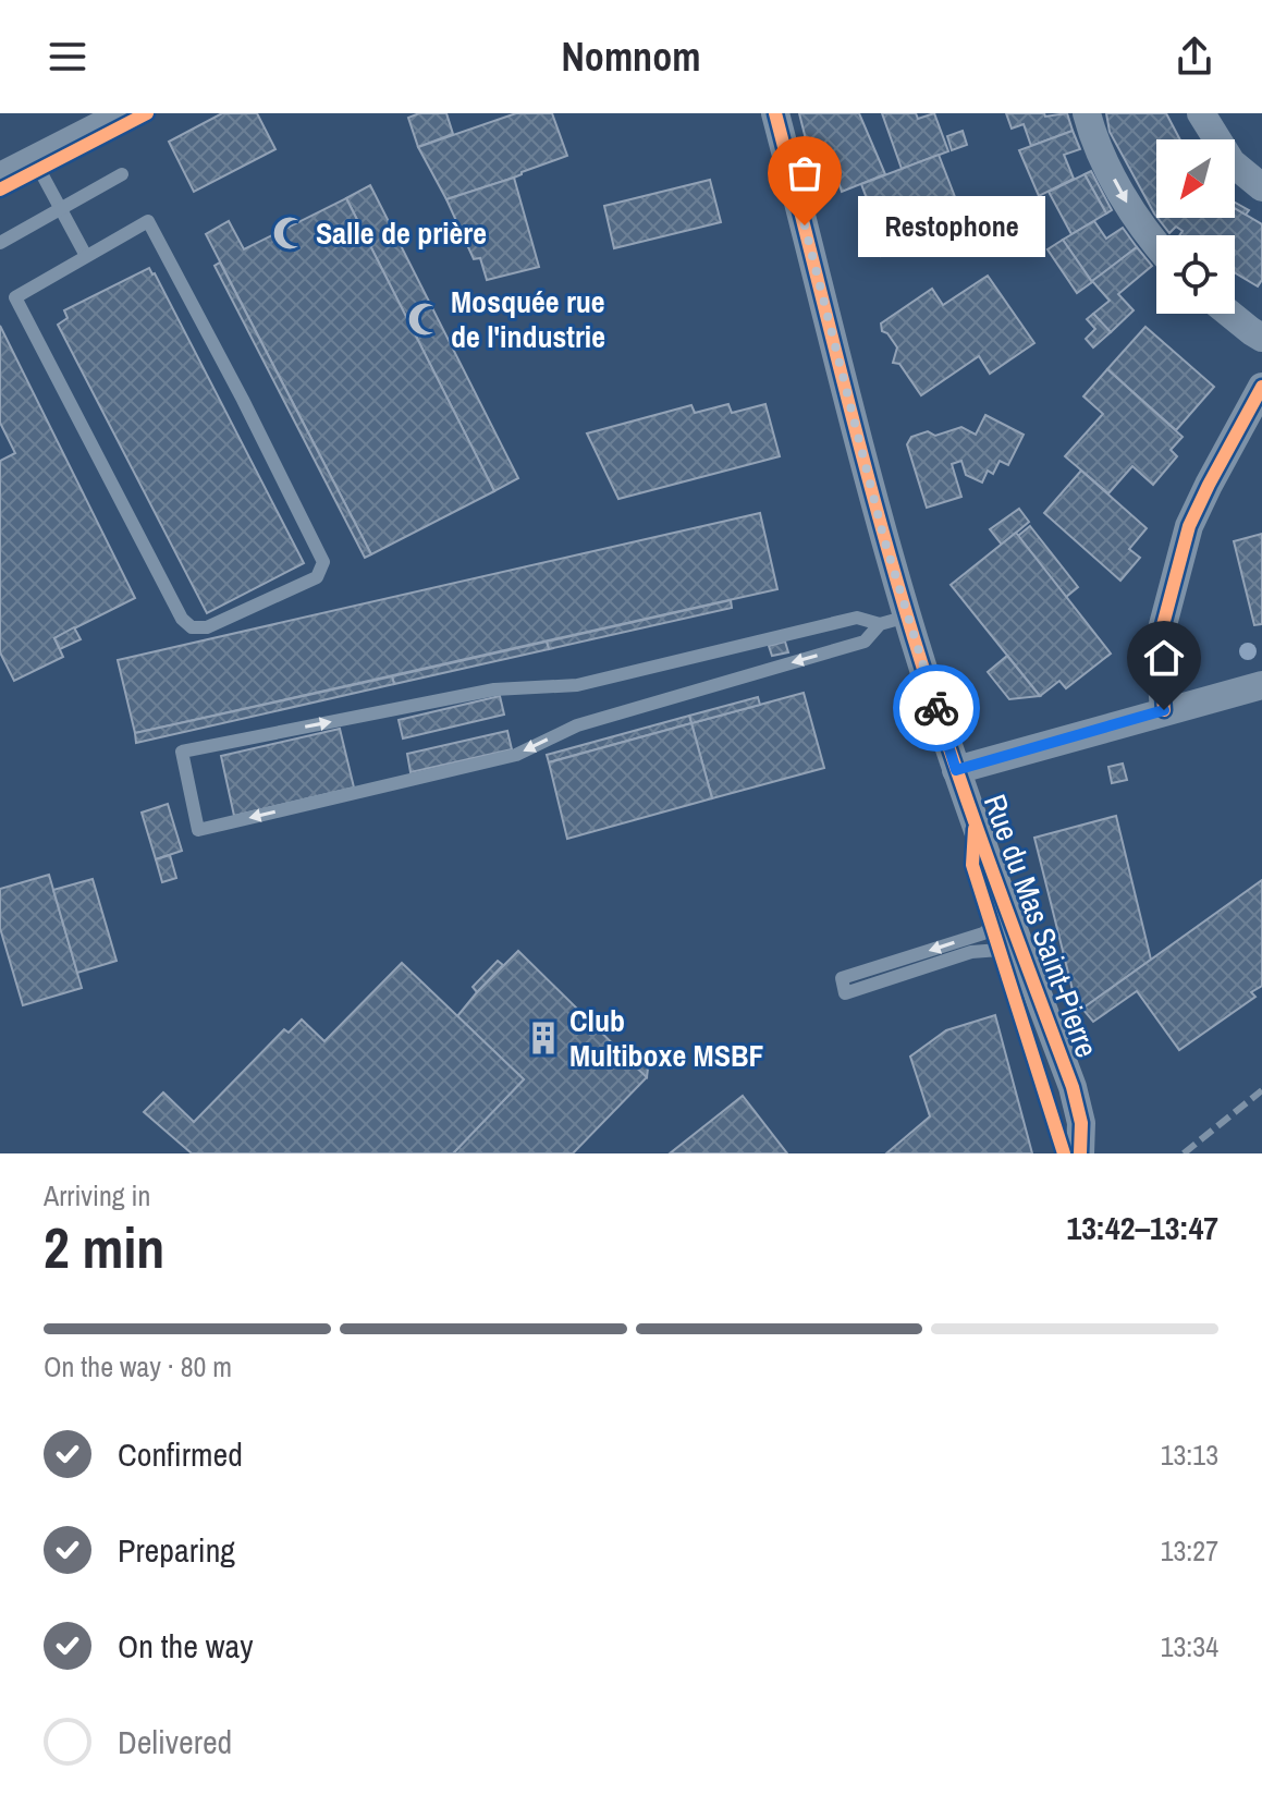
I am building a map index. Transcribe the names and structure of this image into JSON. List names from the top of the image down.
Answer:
{
  "streets": {
    "street": ["Rue du Mas Saint-Pierre"]
  },
  "places": {
    "other": ["Restophone"],
    "mosque": ["Salle de prière", "Mosquée rue de l'industrie"],
    "building": ["Club Multiboxe MSBF"]
  },
  "north": "bottom left",
  "page": {
    "header": "Nomnom",
    "bubble": "Restophone",
    "heading": ["2 min", "Arriving in", "13:42–13:47"],
    "bar": "On the way · 80 m",
    "list": [
      ["Confirmed", "13:13"],
      ["Preparing", "13:27"],
      ["On the way", "13:34"],
      "Delivered"
    ]
  }
}
